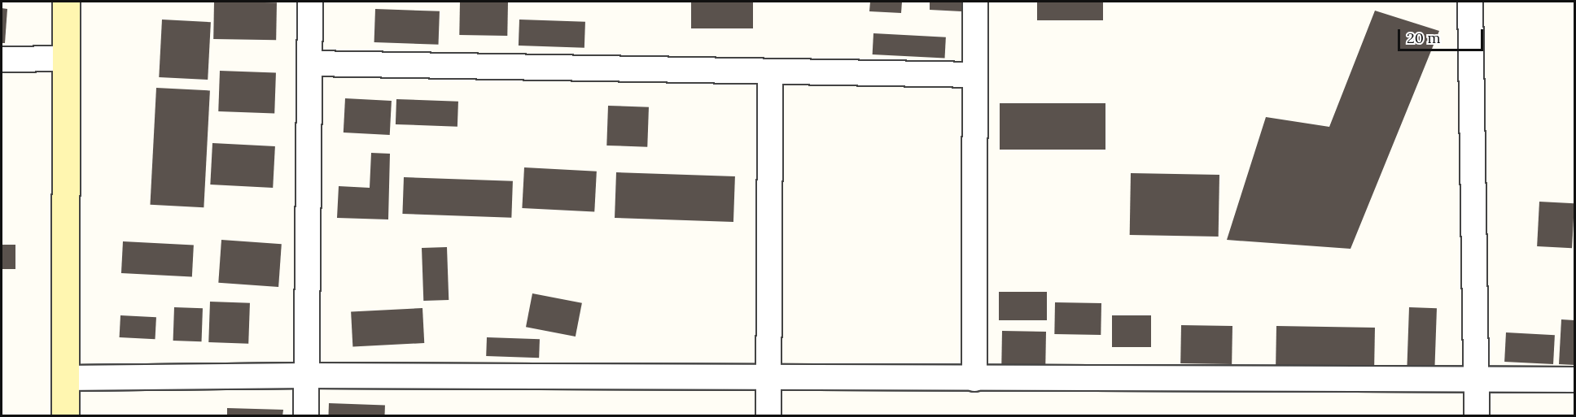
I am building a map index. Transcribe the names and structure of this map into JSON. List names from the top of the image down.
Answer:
{
  "scale_bar": "20 m"
}
